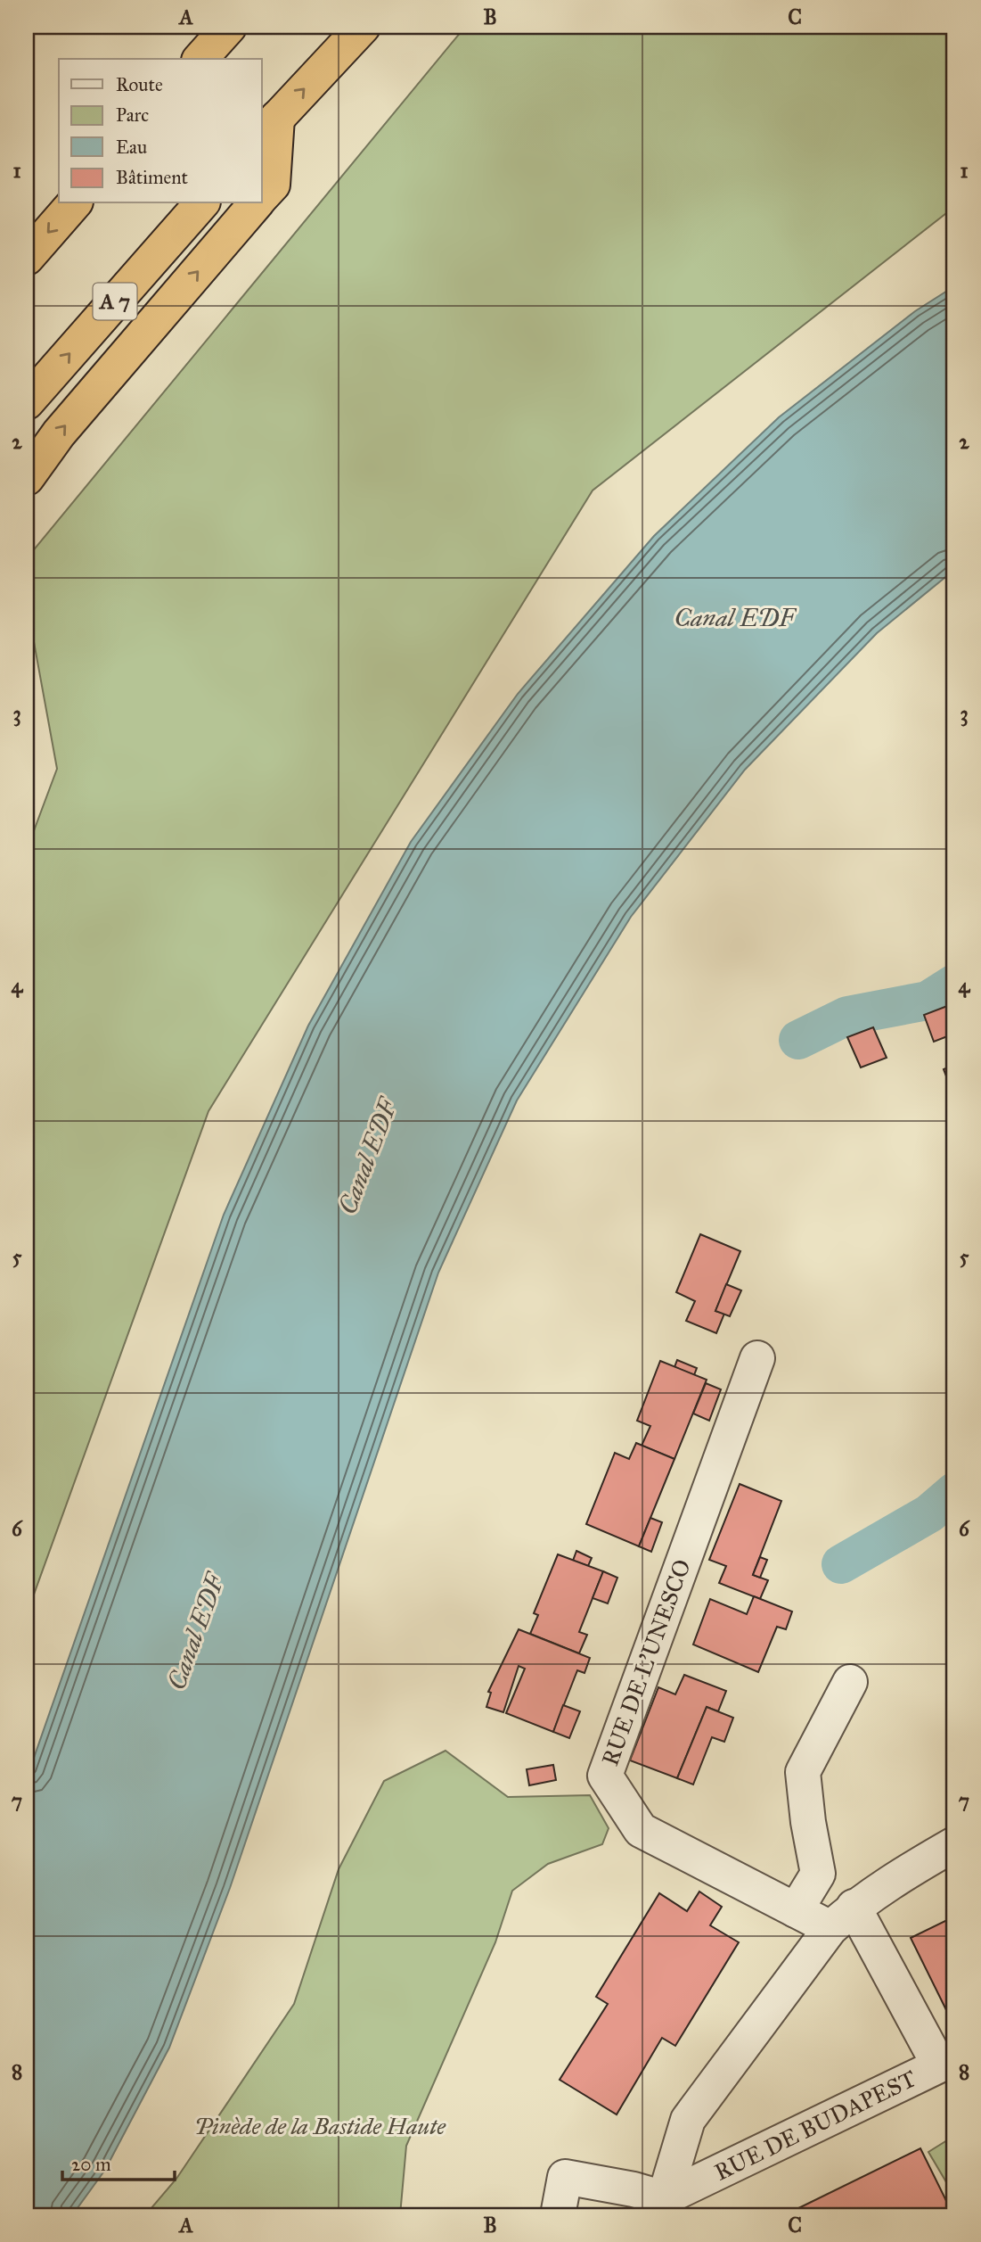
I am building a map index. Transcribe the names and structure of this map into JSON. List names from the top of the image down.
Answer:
{
  "streets": {
    "highway": ["A 7"],
    "street": ["RUE DE L'UNESCO", "RUE DE BUDAPEST"]
  },
  "crossings": [
    ["RUE DE L'UNESCO", "RUE DE BUDAPEST"]
  ],
  "water": ["Canal EDF"],
  "parks": ["Pinède de la Bastide Haute"],
  "legend": [
    "Route",
    "Parc",
    "Eau",
    "Bâtiment"
  ],
  "scale_bar": "20 m",
  "grid": {
    "columns": ["A", "B", "C"],
    "rows": [
      "1",
      "2",
      "3",
      "4",
      "5",
      "6",
      "7",
      "8"
    ]
  }
}
